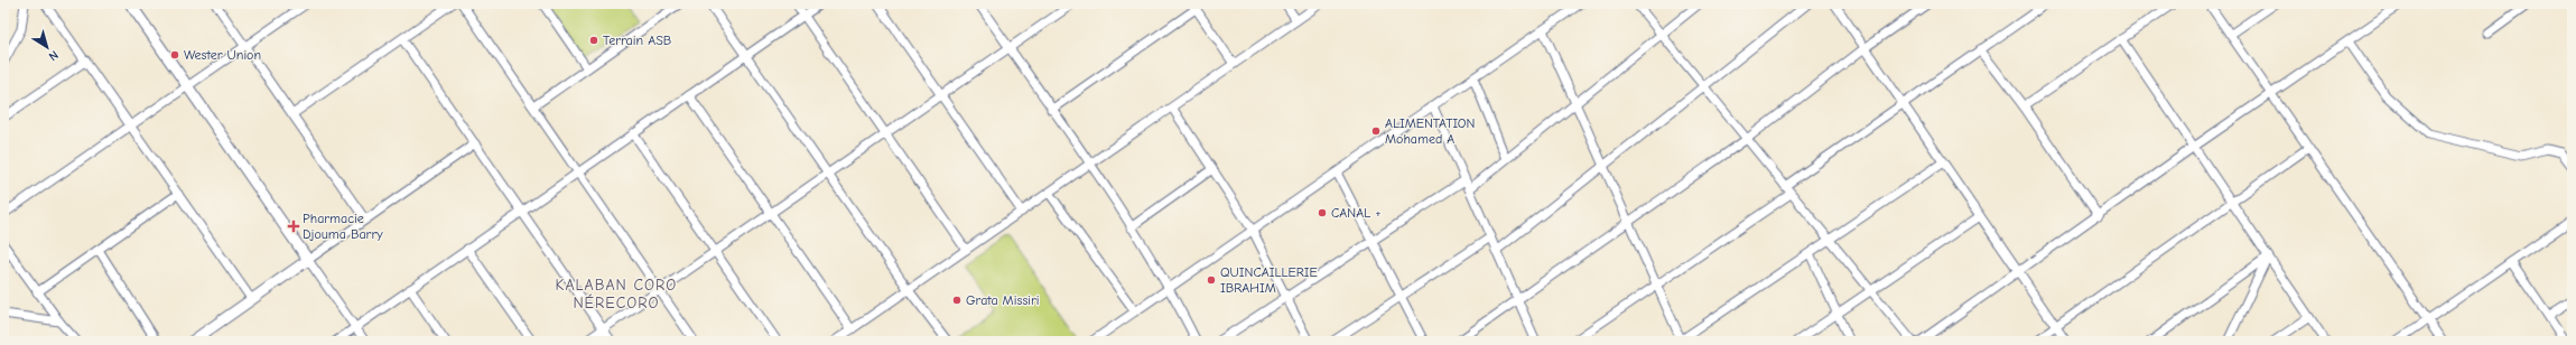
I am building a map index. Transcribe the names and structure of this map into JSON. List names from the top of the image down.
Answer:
{
  "districts": ["KALABAN CORO NÉRECORO"],
  "places": {
    "other": [
      "Terrain ASB",
      "Wester Union",
      "ALIMENTATION Mohamed A",
      "CANAL +",
      "QUINCAILLERIE IBRAHIM",
      "Grata Missiri"
    ],
    "health": ["Pharmacie Djouma Barry"]
  },
  "north": "bottom right"
}
